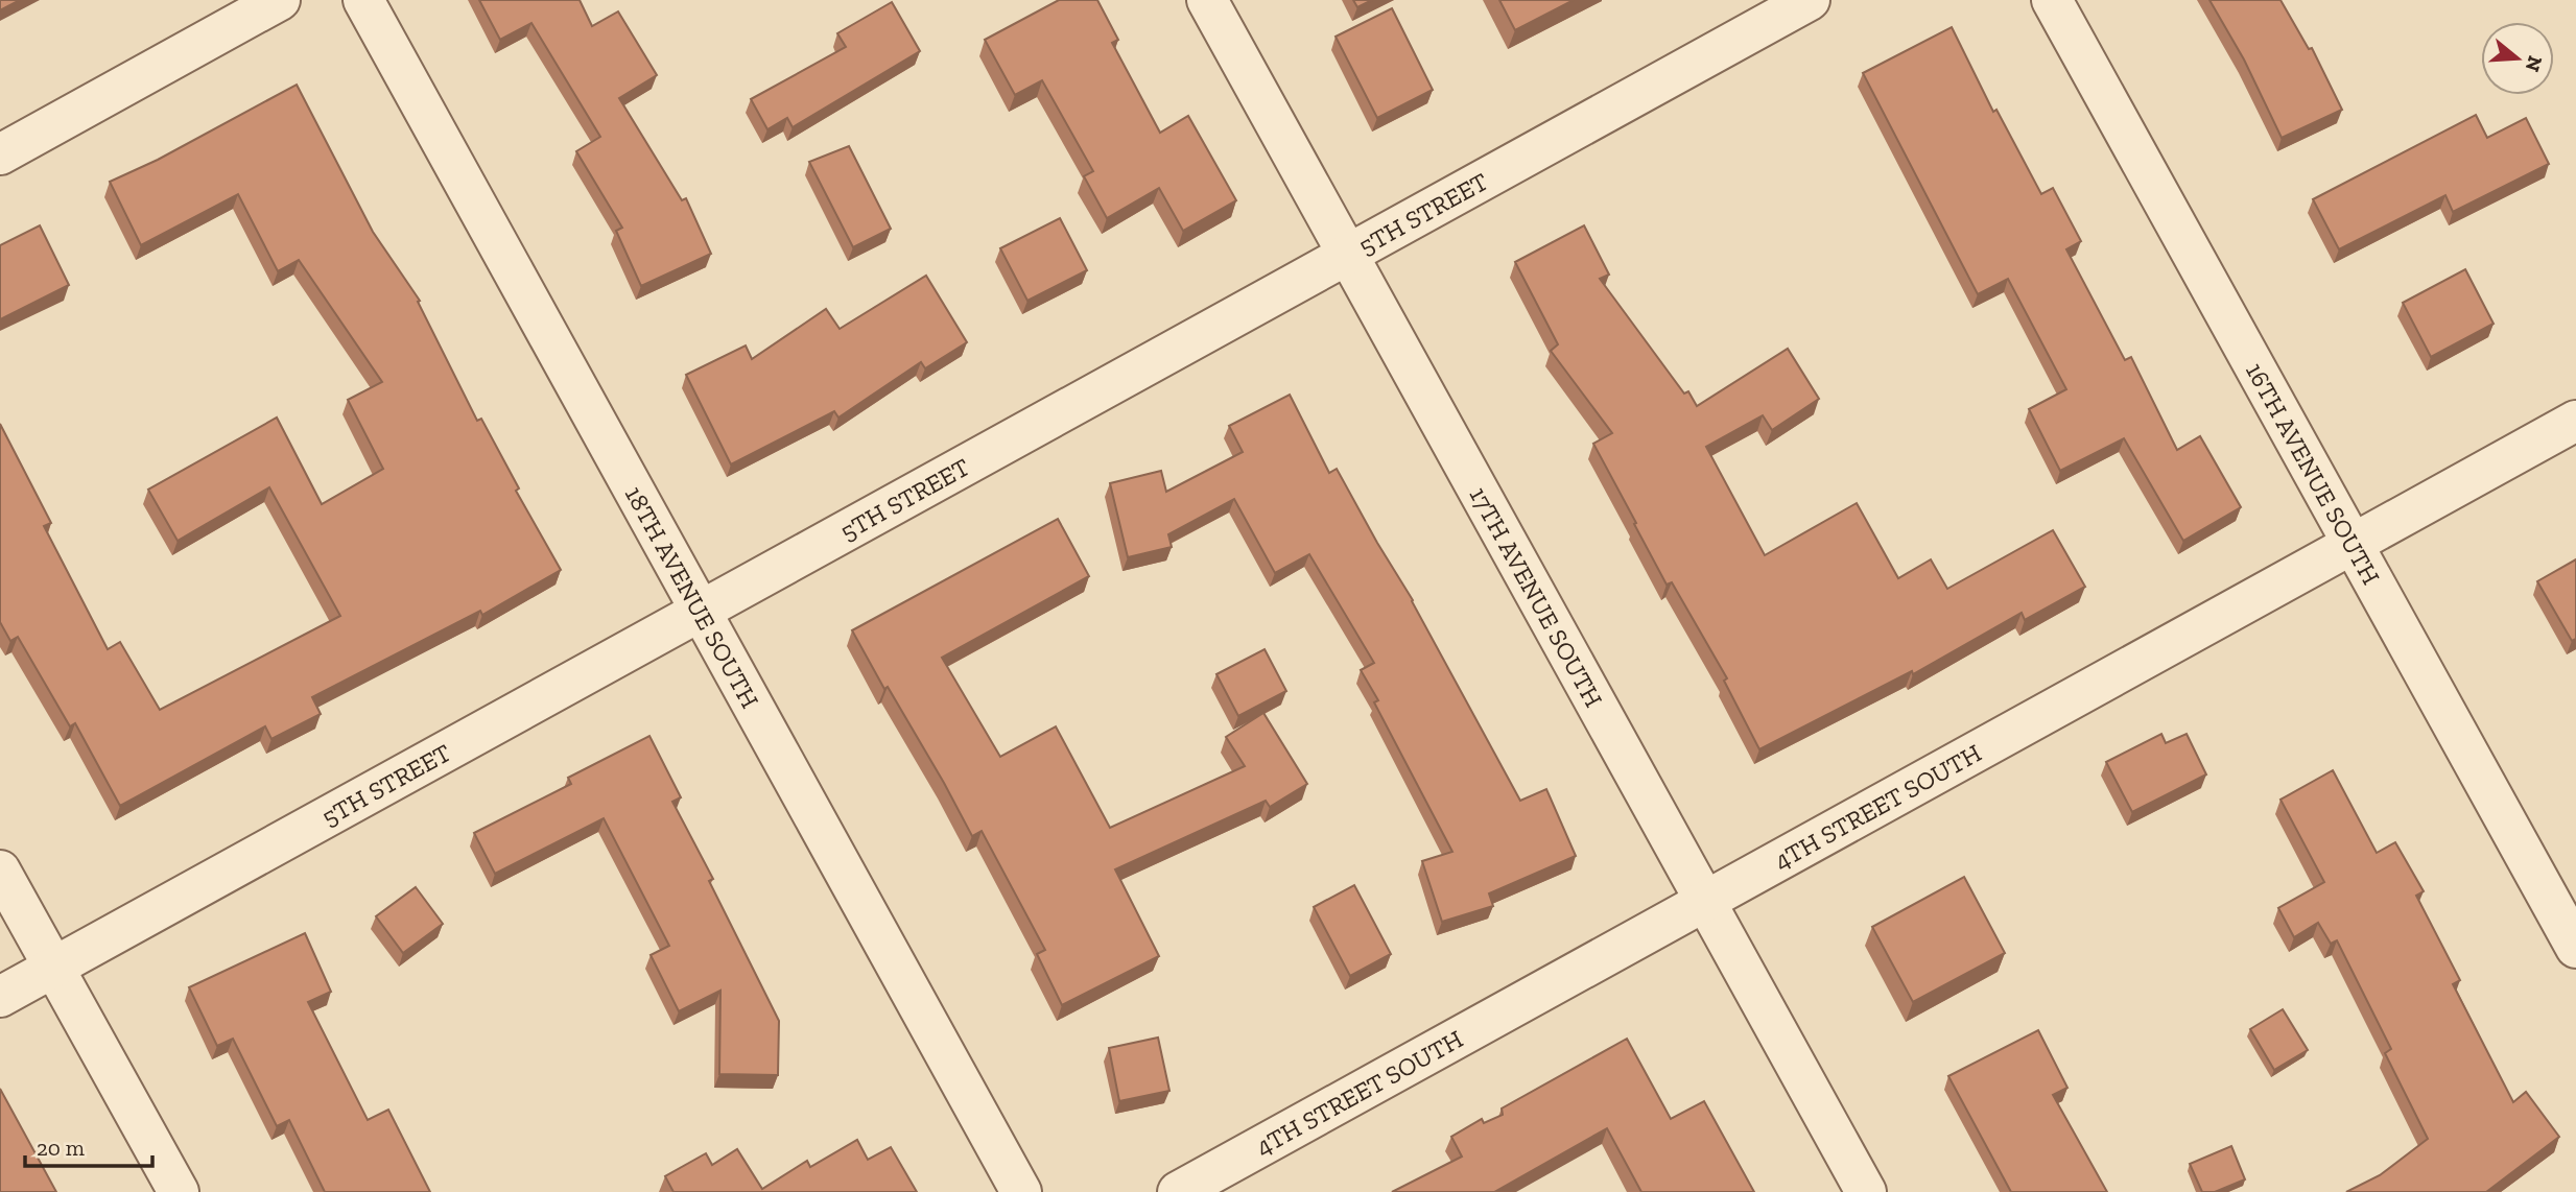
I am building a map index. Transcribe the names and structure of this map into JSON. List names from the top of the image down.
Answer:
{
  "streets": {
    "street": [
      "5TH STREET",
      "16TH AVENUE SOUTH",
      "18TH AVENUE SOUTH",
      "17TH AVENUE SOUTH",
      "4TH STREET SOUTH"
    ]
  },
  "crossings": [
    ["5TH STREET", "18TH AVENUE SOUTH"],
    ["5TH STREET", "17TH AVENUE SOUTH"],
    ["16TH AVENUE SOUTH", "4TH STREET SOUTH"],
    ["17TH AVENUE SOUTH", "4TH STREET SOUTH"]
  ],
  "scale_bar": "20 m",
  "north": "right"
}
